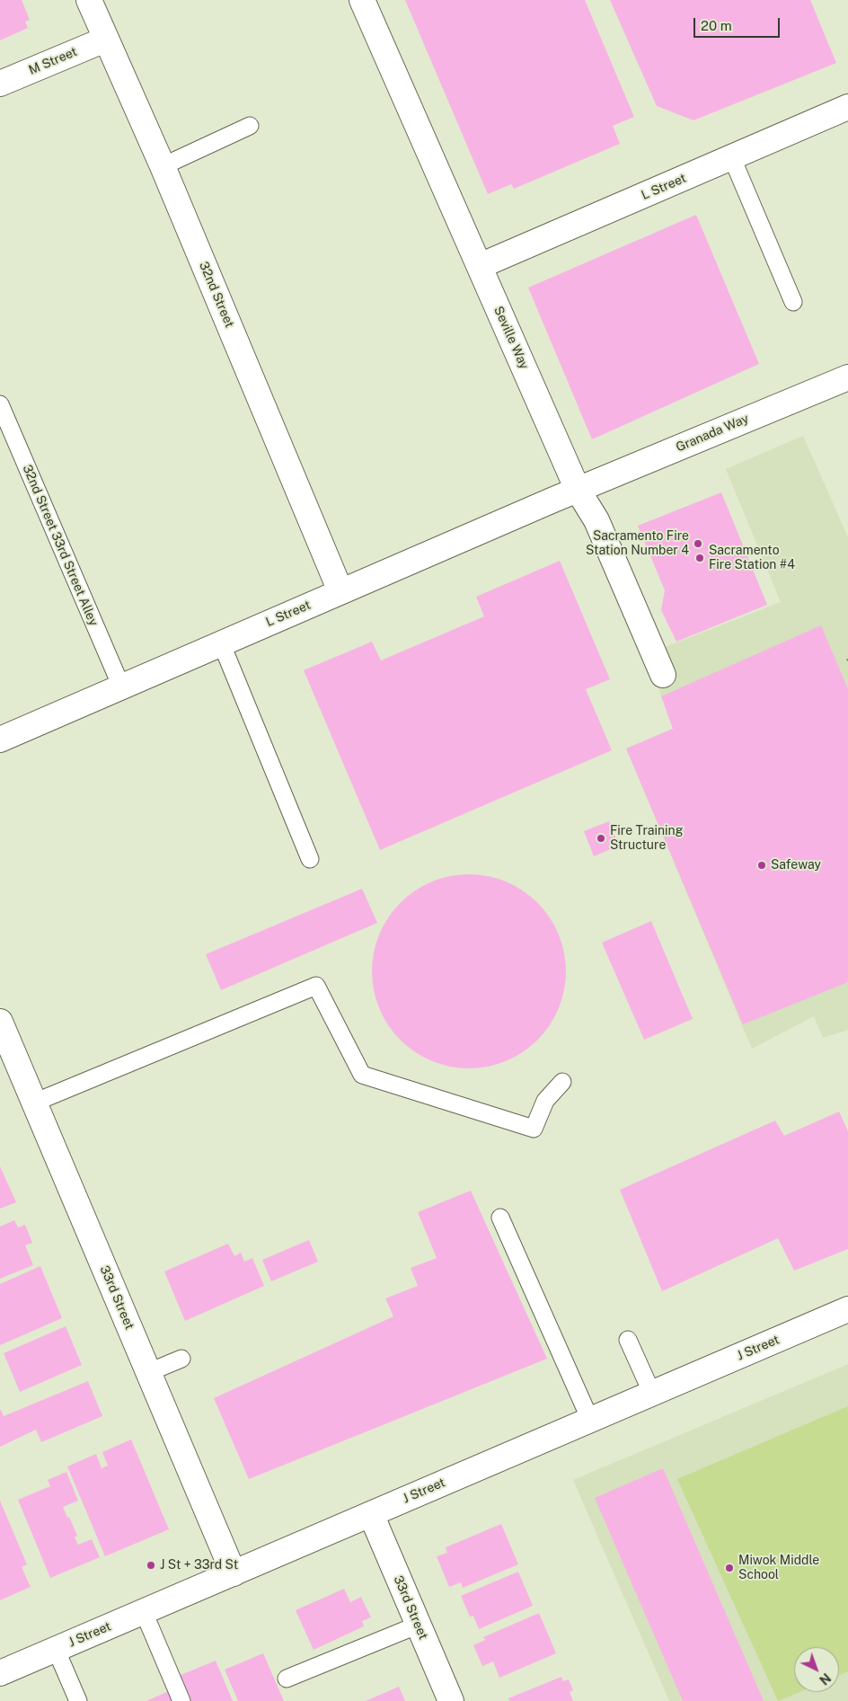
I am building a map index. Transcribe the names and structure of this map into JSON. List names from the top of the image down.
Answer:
{
  "streets": {
    "street": [
      "M Street",
      "L Street",
      "32nd Street",
      "Seville Way",
      "Granada Way",
      "33rd Street",
      "J Street"
    ],
    "lane": ["32nd Street 33rd Street Alley"]
  },
  "crossings": [
    ["M Street", "32nd Street"],
    ["L Street", "32nd Street"],
    ["L Street", "Seville Way"],
    ["L Street", "Granada Way"],
    ["L Street", "32nd Street 33rd Street Alley"],
    ["Seville Way", "Granada Way"],
    ["33rd Street", "J Street"]
  ],
  "places": [
    "Sacramento Fire Station Number 4",
    "Sacramento Fire Station #4",
    "Fire Training Structure",
    "Safeway",
    "J St + 33rd St",
    "Miwok Middle School"
  ],
  "scale_bar": "20 m",
  "north": "bottom right"
}
